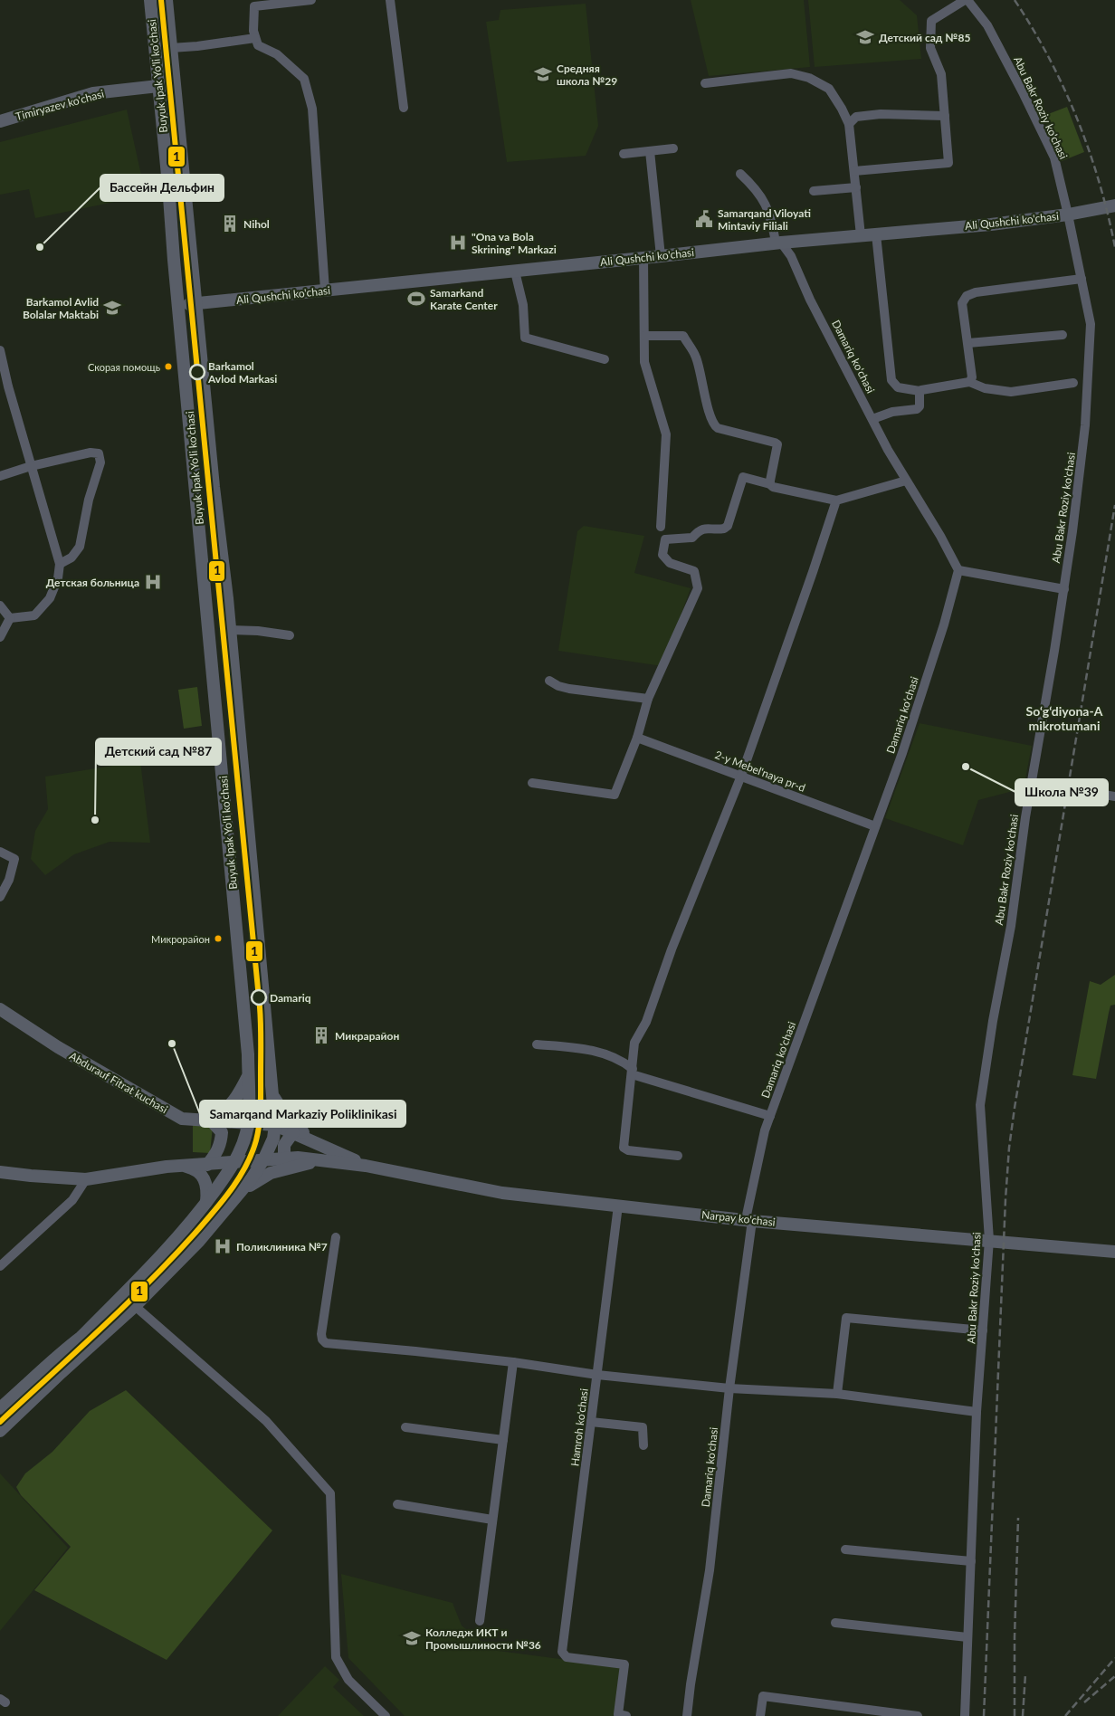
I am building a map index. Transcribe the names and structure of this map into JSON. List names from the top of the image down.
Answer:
{
  "streets": {
    "main road": [
      "Buyuk Ipak Yo'li ko'chasi",
      "Timiryazev ko'chasi",
      "Ali Qushchi ko'chasi",
      "Abdurauf Fitrat kuchasi",
      "Narpay ko'chasi"
    ],
    "street": [
      "Abu Bakr Roziy ko'chasi",
      "Damariq ko'chasi",
      "2-y Mebel'naya pr-d",
      "Hamroh ko'chasi"
    ]
  },
  "crossings": [
    ["Buyuk Ipak Yo'li ko'chasi", "Timiryazev ko'chasi"],
    ["Buyuk Ipak Yo'li ko'chasi", "Ali Qushchi ko'chasi"],
    ["Buyuk Ipak Yo'li ko'chasi", "Abdurauf Fitrat kuchasi"],
    ["Buyuk Ipak Yo'li ko'chasi", "Narpay ko'chasi"],
    ["Abu Bakr Roziy ko'chasi", "Ali Qushchi ko'chasi"],
    ["Abu Bakr Roziy ko'chasi", "Narpay ko'chasi"],
    ["Ali Qushchi ko'chasi", "Damariq ko'chasi"],
    ["Damariq ko'chasi", "2-y Mebel'naya pr-d"],
    ["Damariq ko'chasi", "Narpay ko'chasi"],
    ["Abdurauf Fitrat kuchasi", "Narpay ko'chasi"],
    ["Narpay ko'chasi", "Hamroh ko'chasi"]
  ],
  "districts": ["So‘g‘diyona-А mikrotumani"],
  "places": {
    "school or university": [
      "Детский сад №85",
      "Средняя школа №29",
      "Barkamol Avlid Bolalar Maktabi",
      "Колледж ИКТ и Промышлиности №36"
    ],
    "public building": ["Samarqand Viloyati Mintaviy Filiali"],
    "building": ["Nihol", "Микрарайон"],
    "hospital": ["\"Ona va Bola Skrining\" Markazi", "Детская больница", "Поликлиника №7"],
    "other": [
      "Бассейн Дельфин",
      "Скорая помощь",
      "Barkamol Avlod Markasi",
      "Школа №39",
      "Детский сад №87",
      "Микрорайон",
      "Damariq",
      "Samarqand Markaziy Poliklinikasi"
    ],
    "sports": ["Samarkand Karate Center"]
  },
  "lines": ["transit line 1"]
}
